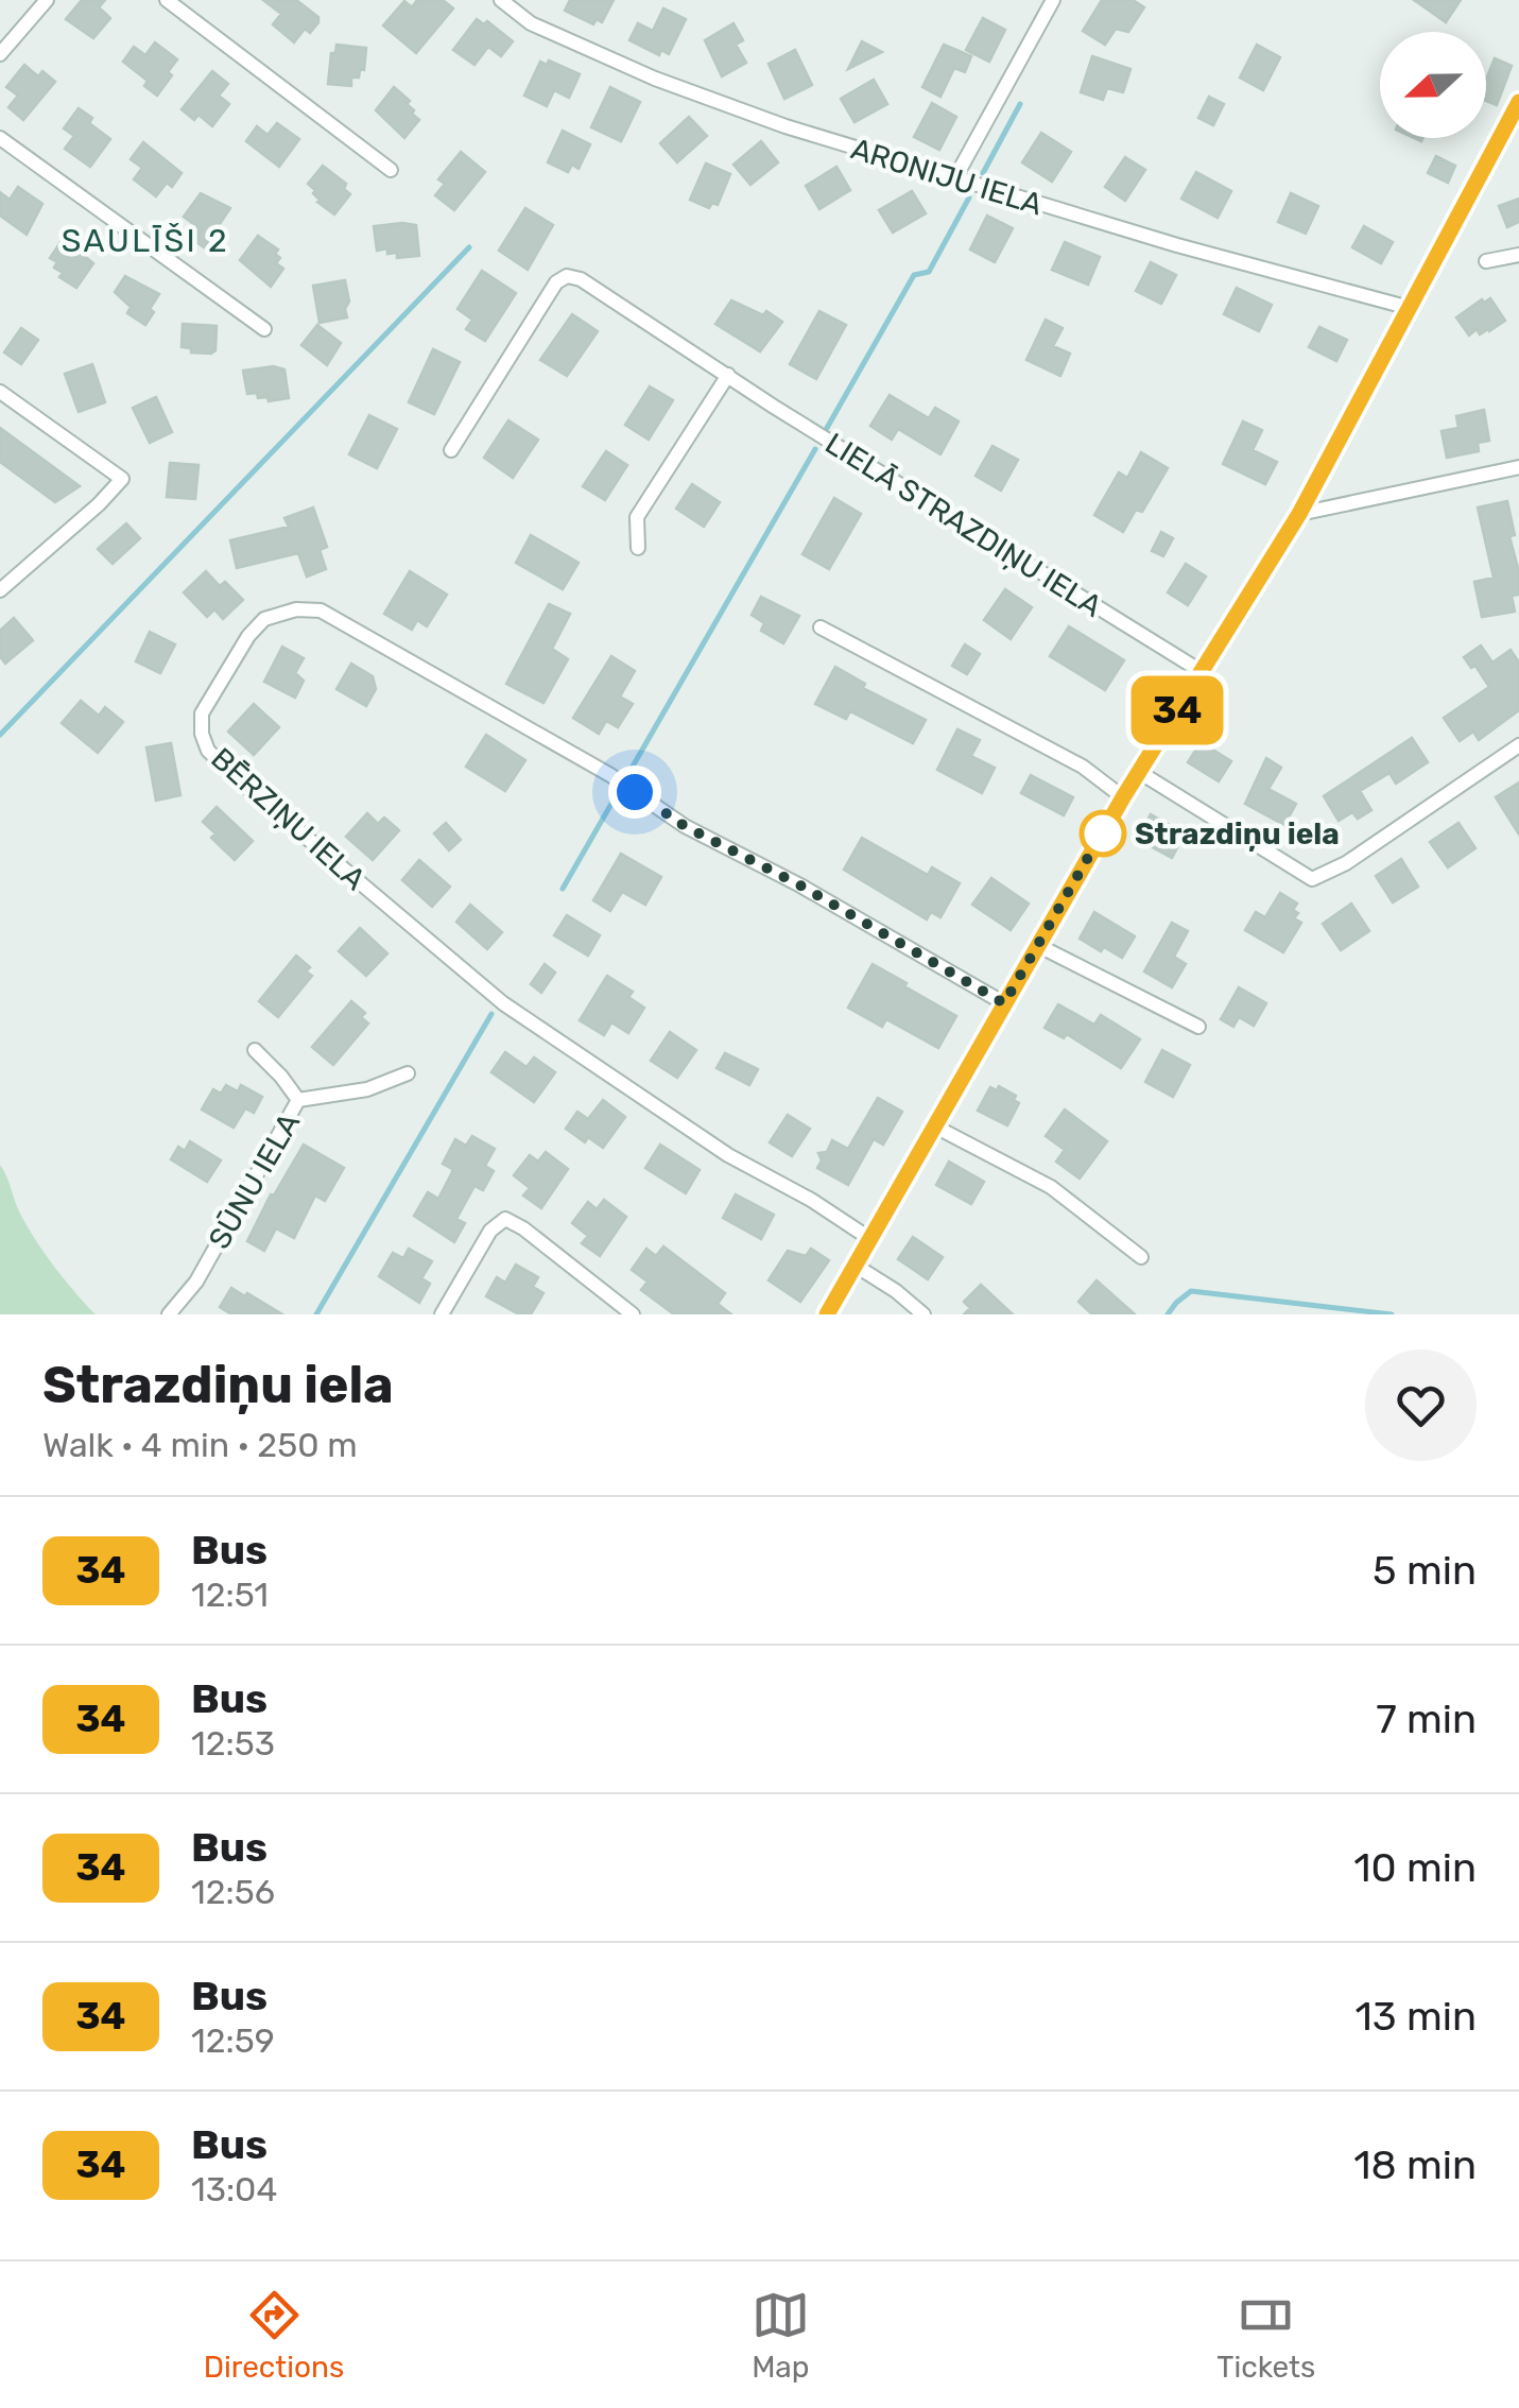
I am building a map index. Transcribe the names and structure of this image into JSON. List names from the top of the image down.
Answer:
{
  "streets": {
    "street": [
      "ARONIJU IELA",
      "LIELĀ STRAZDIŅU IELA",
      "BĒRZIŅU IELA",
      "SŪNU IELA"
    ]
  },
  "districts": ["SAULĪŠI 2"],
  "places": ["Strazdiņu iela"],
  "lines": ["bus line 34"],
  "north": "left",
  "page": {
    "on_map": "34",
    "heading": ["Strazdiņu iela", "Walk · 4 min · 250 m"],
    "list": [
      {
        "mark": "34",
        "name": "Bus",
        "note": "12:51",
        "value": "5 min"
      },
      {
        "mark": "34",
        "name": "Bus",
        "note": "12:53",
        "value": "7 min"
      },
      {
        "mark": "34",
        "name": "Bus",
        "note": "12:56",
        "value": "10 min"
      },
      {
        "mark": "34",
        "name": "Bus",
        "note": "12:59",
        "value": "13 min"
      },
      {
        "mark": "34",
        "name": "Bus",
        "note": "13:04",
        "value": "18 min"
      }
    ],
    "tabs": ["Directions", "Map", "Tickets"]
  }
}
